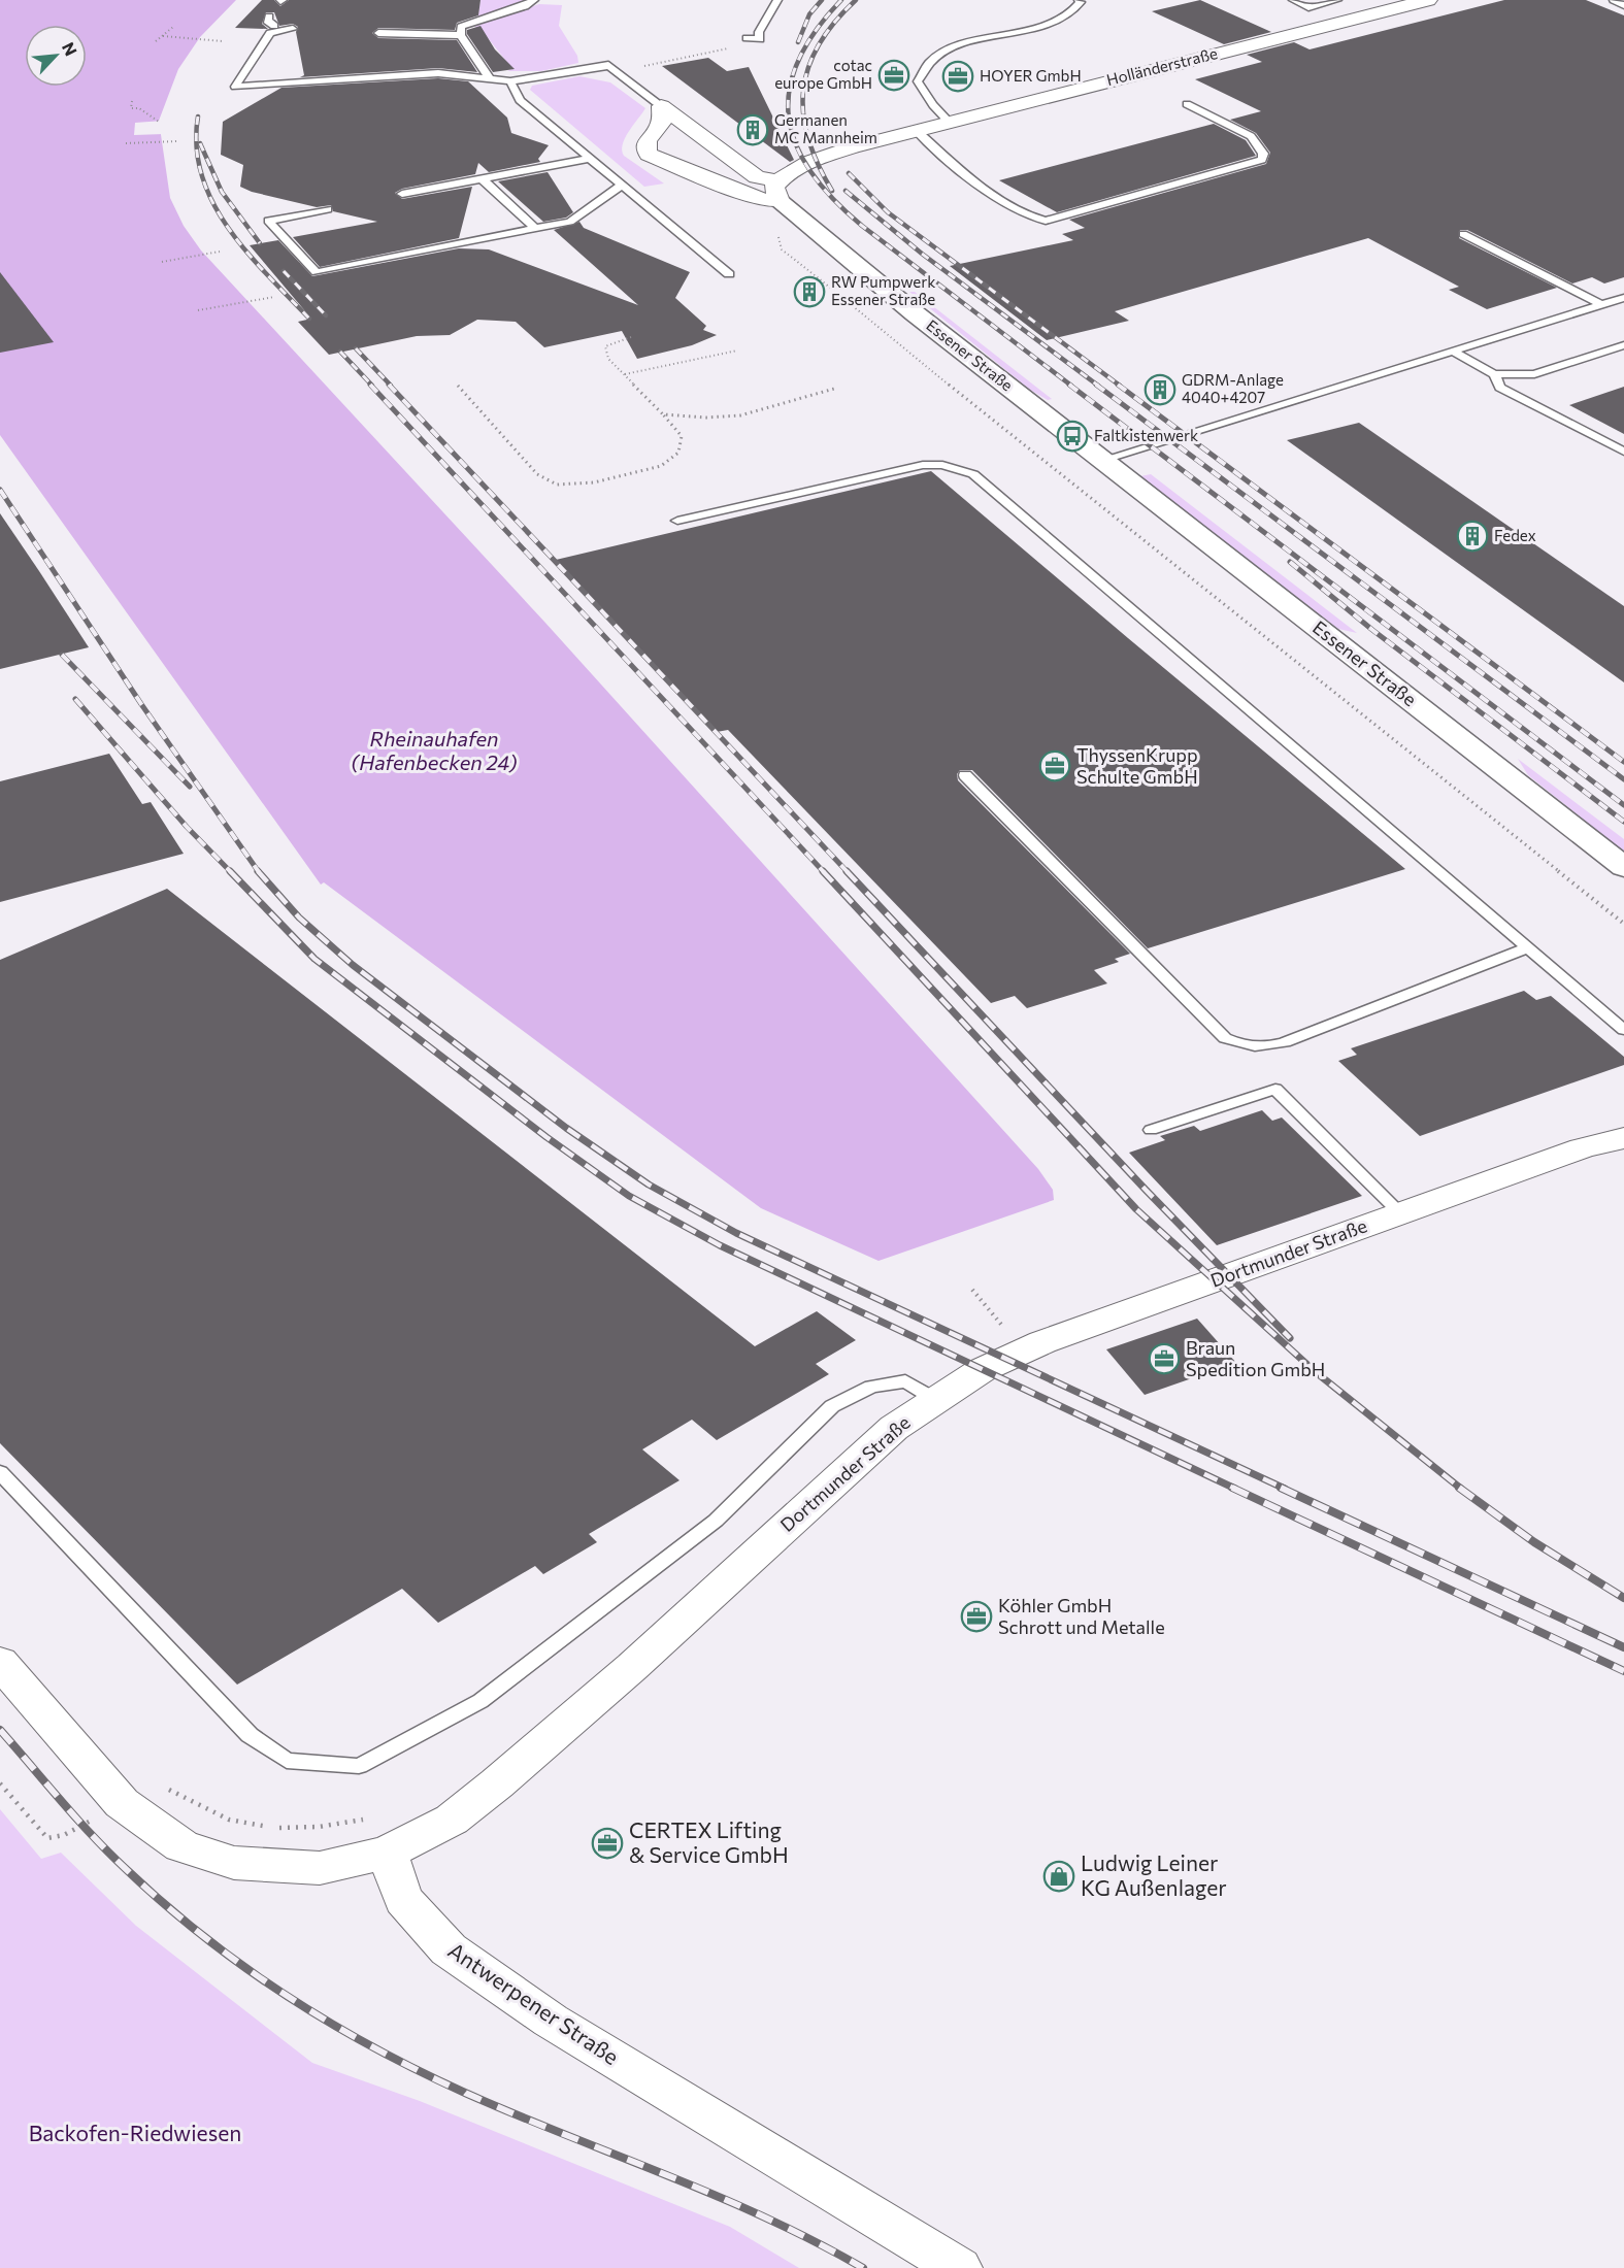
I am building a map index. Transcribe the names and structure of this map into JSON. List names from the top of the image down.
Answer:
{
  "streets": {
    "street": [
      "Holländerstraße",
      "Essener Straße",
      "Dortmunder Straße",
      "Antwerpener Straße"
    ]
  },
  "crossings": [
    ["Holländerstraße", "Essener Straße"],
    ["Dortmunder Straße", "Antwerpener Straße"]
  ],
  "water": ["Rheinauhafen (Hafenbecken 24)"],
  "parks": ["Backofen-Riedwiesen"],
  "places": {
    "office": [
      "cotac europe GmbH",
      "HOYER GmbH",
      "ThyssenKrupp Schulte GmbH",
      "Braun Spedition GmbH",
      "Köhler GmbH Schrott und Metalle",
      "CERTEX Lifting & Service GmbH"
    ],
    "building": [
      "Germanen MC Mannheim",
      "RW Pumpwerk Essener Straße",
      "GDRM-Anlage 4040+4207",
      "Fedex"
    ],
    "bus stop": ["Faltkistenwerk"],
    "shop": ["Ludwig Leiner KG Außenlager"]
  },
  "north": "top right"
}
